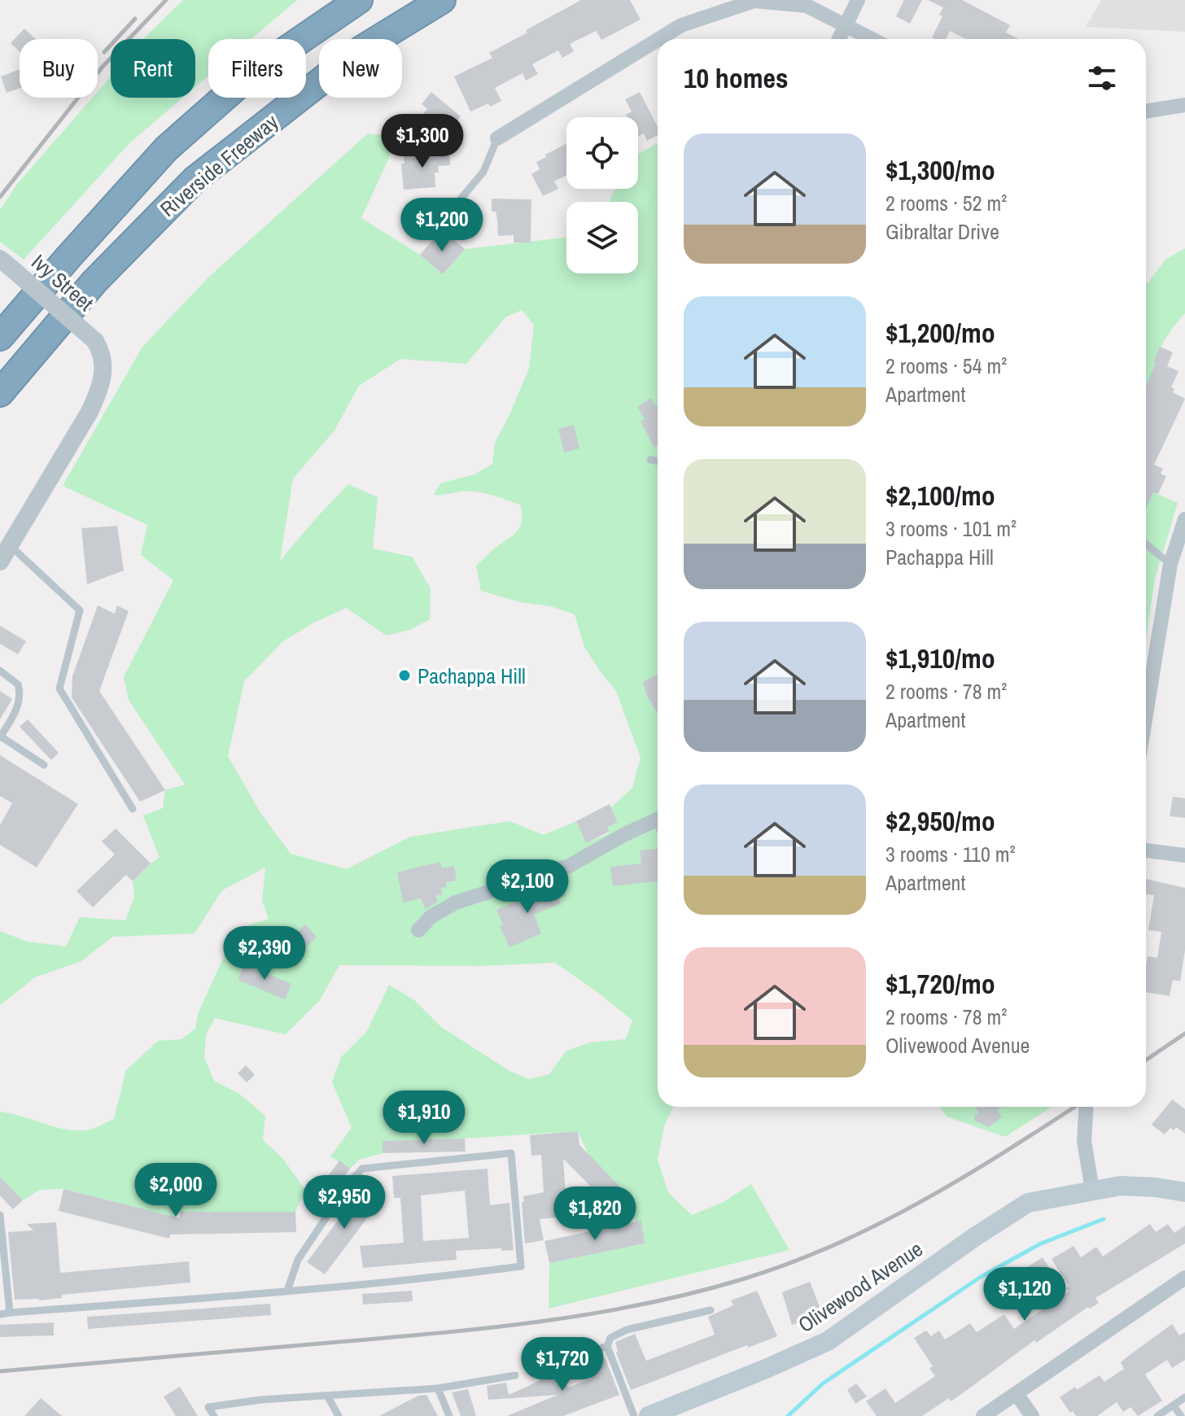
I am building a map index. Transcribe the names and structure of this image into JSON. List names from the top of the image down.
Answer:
{
  "streets": {
    "highway": ["Riverside Freeway"],
    "main road": ["Olivewood Avenue"],
    "street": ["Ivy Street"]
  },
  "places": ["Pachappa Hill"],
  "page": {
    "chip": [
      "Buy",
      "Rent",
      "Filters",
      "New"
    ],
    "heading": "10 homes",
    "price": [
      "$1,300",
      "$1,200",
      "$2,100",
      "$2,390",
      "$1,910",
      "$2,000",
      "$2,950",
      "$1,820",
      "$1,120",
      "$1,720"
    ],
    "list": [
      {
        "name": "$1,300/mo",
        "note": "2 rooms · 52 m² · Gibraltar Drive"
      },
      {
        "name": "$1,200/mo",
        "note": "2 rooms · 54 m² · Apartment"
      },
      {
        "name": "$2,100/mo",
        "note": "3 rooms · 101 m² · Pachappa Hill"
      },
      {
        "name": "$1,910/mo",
        "note": "2 rooms · 78 m² · Apartment"
      },
      {
        "name": "$2,950/mo",
        "note": "3 rooms · 110 m² · Apartment"
      },
      {
        "name": "$1,720/mo",
        "note": "2 rooms · 78 m² · Olivewood Avenue"
      }
    ]
  }
}
